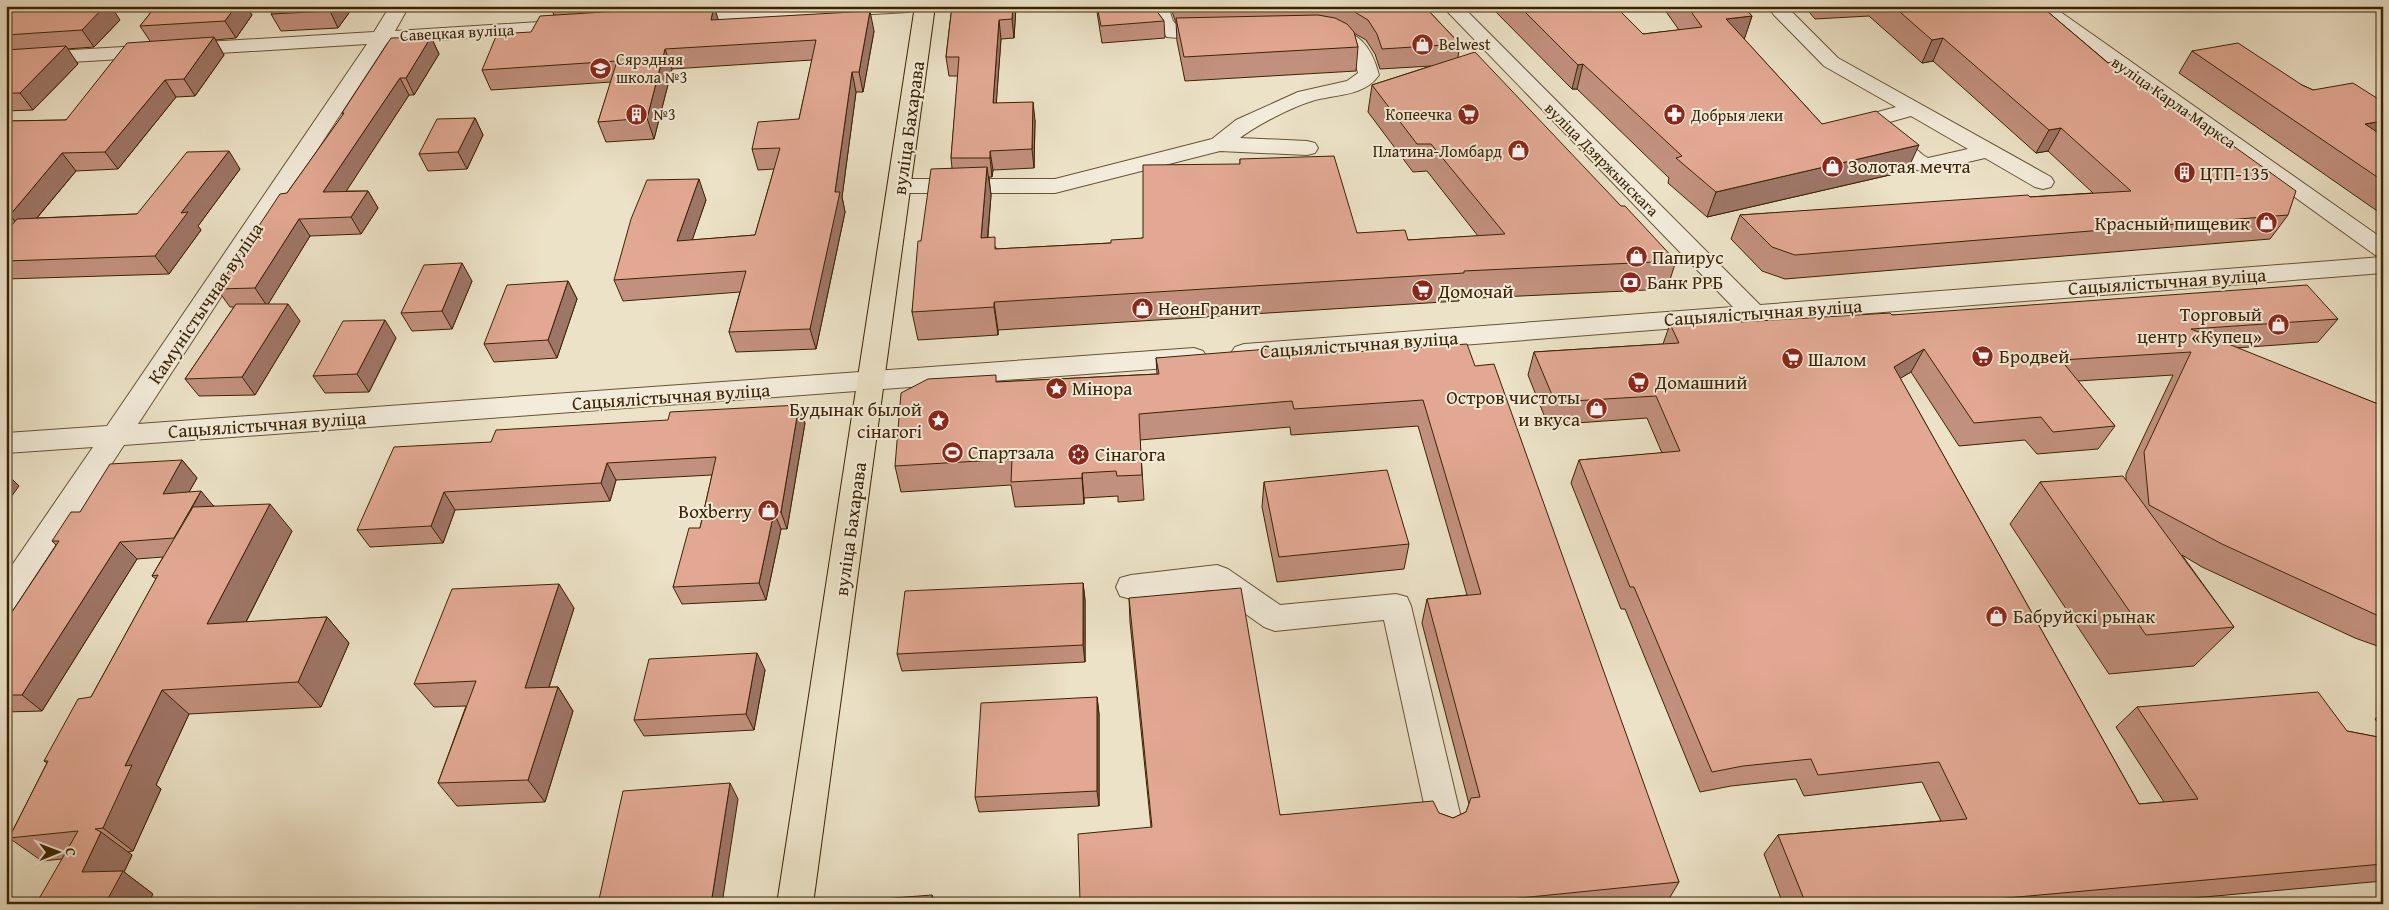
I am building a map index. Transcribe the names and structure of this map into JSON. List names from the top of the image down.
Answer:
{
  "streets": {
    "main road": ["вуліца Бахарава"],
    "street": [
      "Савецкая вуліца",
      "вуліца Карла Маркса",
      "вуліца Дзяржынскага",
      "Сацыялістычная вуліца",
      "Камуністычная вуліца"
    ]
  },
  "crossings": [
    ["Савецкая вуліца", "Камуністычная вуліца"],
    ["вуліца Бахарава", "Сацыялістычная вуліца"],
    ["вуліца Дзяржынскага", "Сацыялістычная вуліца"],
    ["Сацыялістычная вуліца", "Камуністычная вуліца"]
  ],
  "places": {
    "shop": [
      "Belwest",
      "Платина-Ломбард",
      "Золотая мечта",
      "Красный пищевик",
      "Папирус",
      "НеонГранит",
      "Торговый центр «Купец»",
      "Остров чистоты и вкуса",
      "Boxberry",
      "Бабруйскі рынак"
    ],
    "school or university": ["Сярэдняя школа №3"],
    "building": ["№3", "ЦТП-135"],
    "supermarket": [
      "Копеечка",
      "Домочай",
      "Бродвей",
      "Шалом",
      "Домашний"
    ],
    "pharmacy": ["Добрыя леки"],
    "bank": ["Банк РРБ"],
    "place": ["Мінора", "Будынак былой сінагогі"],
    "sports": ["Спартзала"],
    "synagogue": ["Сінагога"]
  },
  "north": "right"
}
